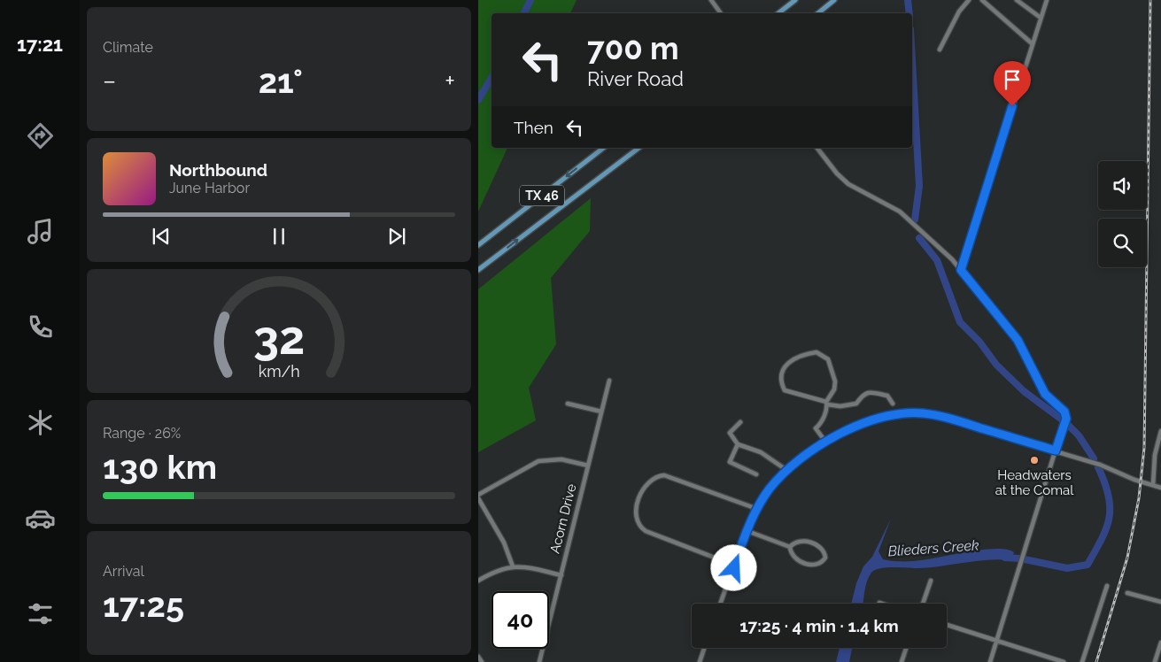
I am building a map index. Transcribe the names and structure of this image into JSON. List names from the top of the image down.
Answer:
{
  "streets": {
    "main road": ["TX 46"],
    "street": ["Acorn Drive"]
  },
  "water": ["Blieders Creek"],
  "places": ["Headwaters at the Comal"],
  "page": {
    "tabs": "17:21",
    "tile": [
      "Climate",
      ["Range · 26%", "130 km"],
      ["Arrival", "17:25"]
    ],
    "turn": ["700 m", "River Road"],
    "heat": ["−", "21°", "+"],
    "then": "Then",
    "song": ["Northbound", "June Harbor"],
    "limit": "40",
    "trip": "17:25 · 4 min · 1.4 km",
    "gauge": ["32", "km/h"]
  }
}
